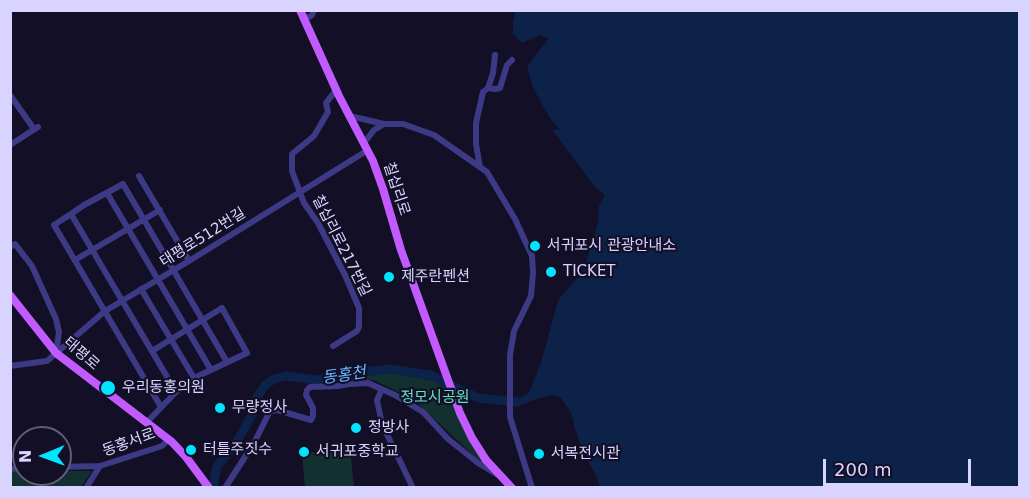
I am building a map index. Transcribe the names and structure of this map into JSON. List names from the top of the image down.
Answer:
{
  "streets": {
    "main road": ["칠십리로", "태평로"],
    "street": ["태평로512번길", "칠십리로217번길", "동홍서로"]
  },
  "crossings": [
    ["칠십리로", "태평로512번길"],
    ["칠십리로", "칠십리로217번길"],
    ["태평로512번길", "칠십리로217번길"],
    ["태평로512번길", "태평로"],
    ["태평로", "동홍서로"]
  ],
  "water": ["동홍천"],
  "parks": ["정모시공원"],
  "places": [
    "서귀포시 관광안내소",
    "TICKET",
    "제주란펜션",
    "우리동홍의원",
    "무량정사",
    "정방사",
    "터틀주짓수",
    "서귀포중학교",
    "서복전시관"
  ],
  "scale_bar": "200 m",
  "north": "left"
}
